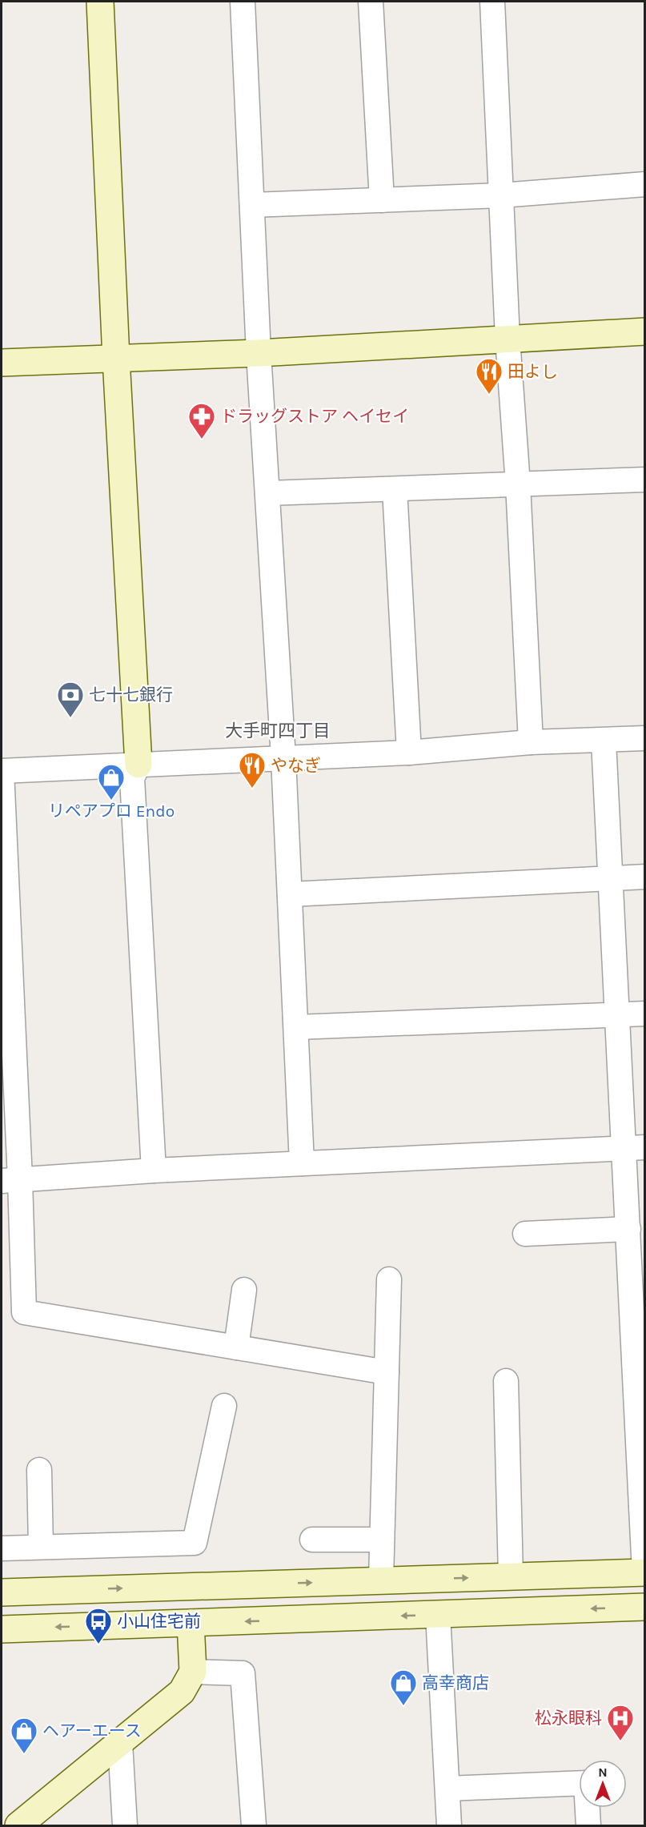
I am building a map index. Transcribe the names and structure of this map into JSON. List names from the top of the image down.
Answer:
{
  "districts": ["大手町四丁目"],
  "places": {
    "restaurant": ["田よし", "やなぎ"],
    "pharmacy": ["ドラッグストア ヘイセイ"],
    "bank": ["七十七銀行"],
    "shop": ["リペアプロ Endo", "高幸商店", "ヘアーエース"],
    "bus stop": ["小山住宅前"],
    "hospital": ["松永眼科"]
  },
  "north": "top"
}
